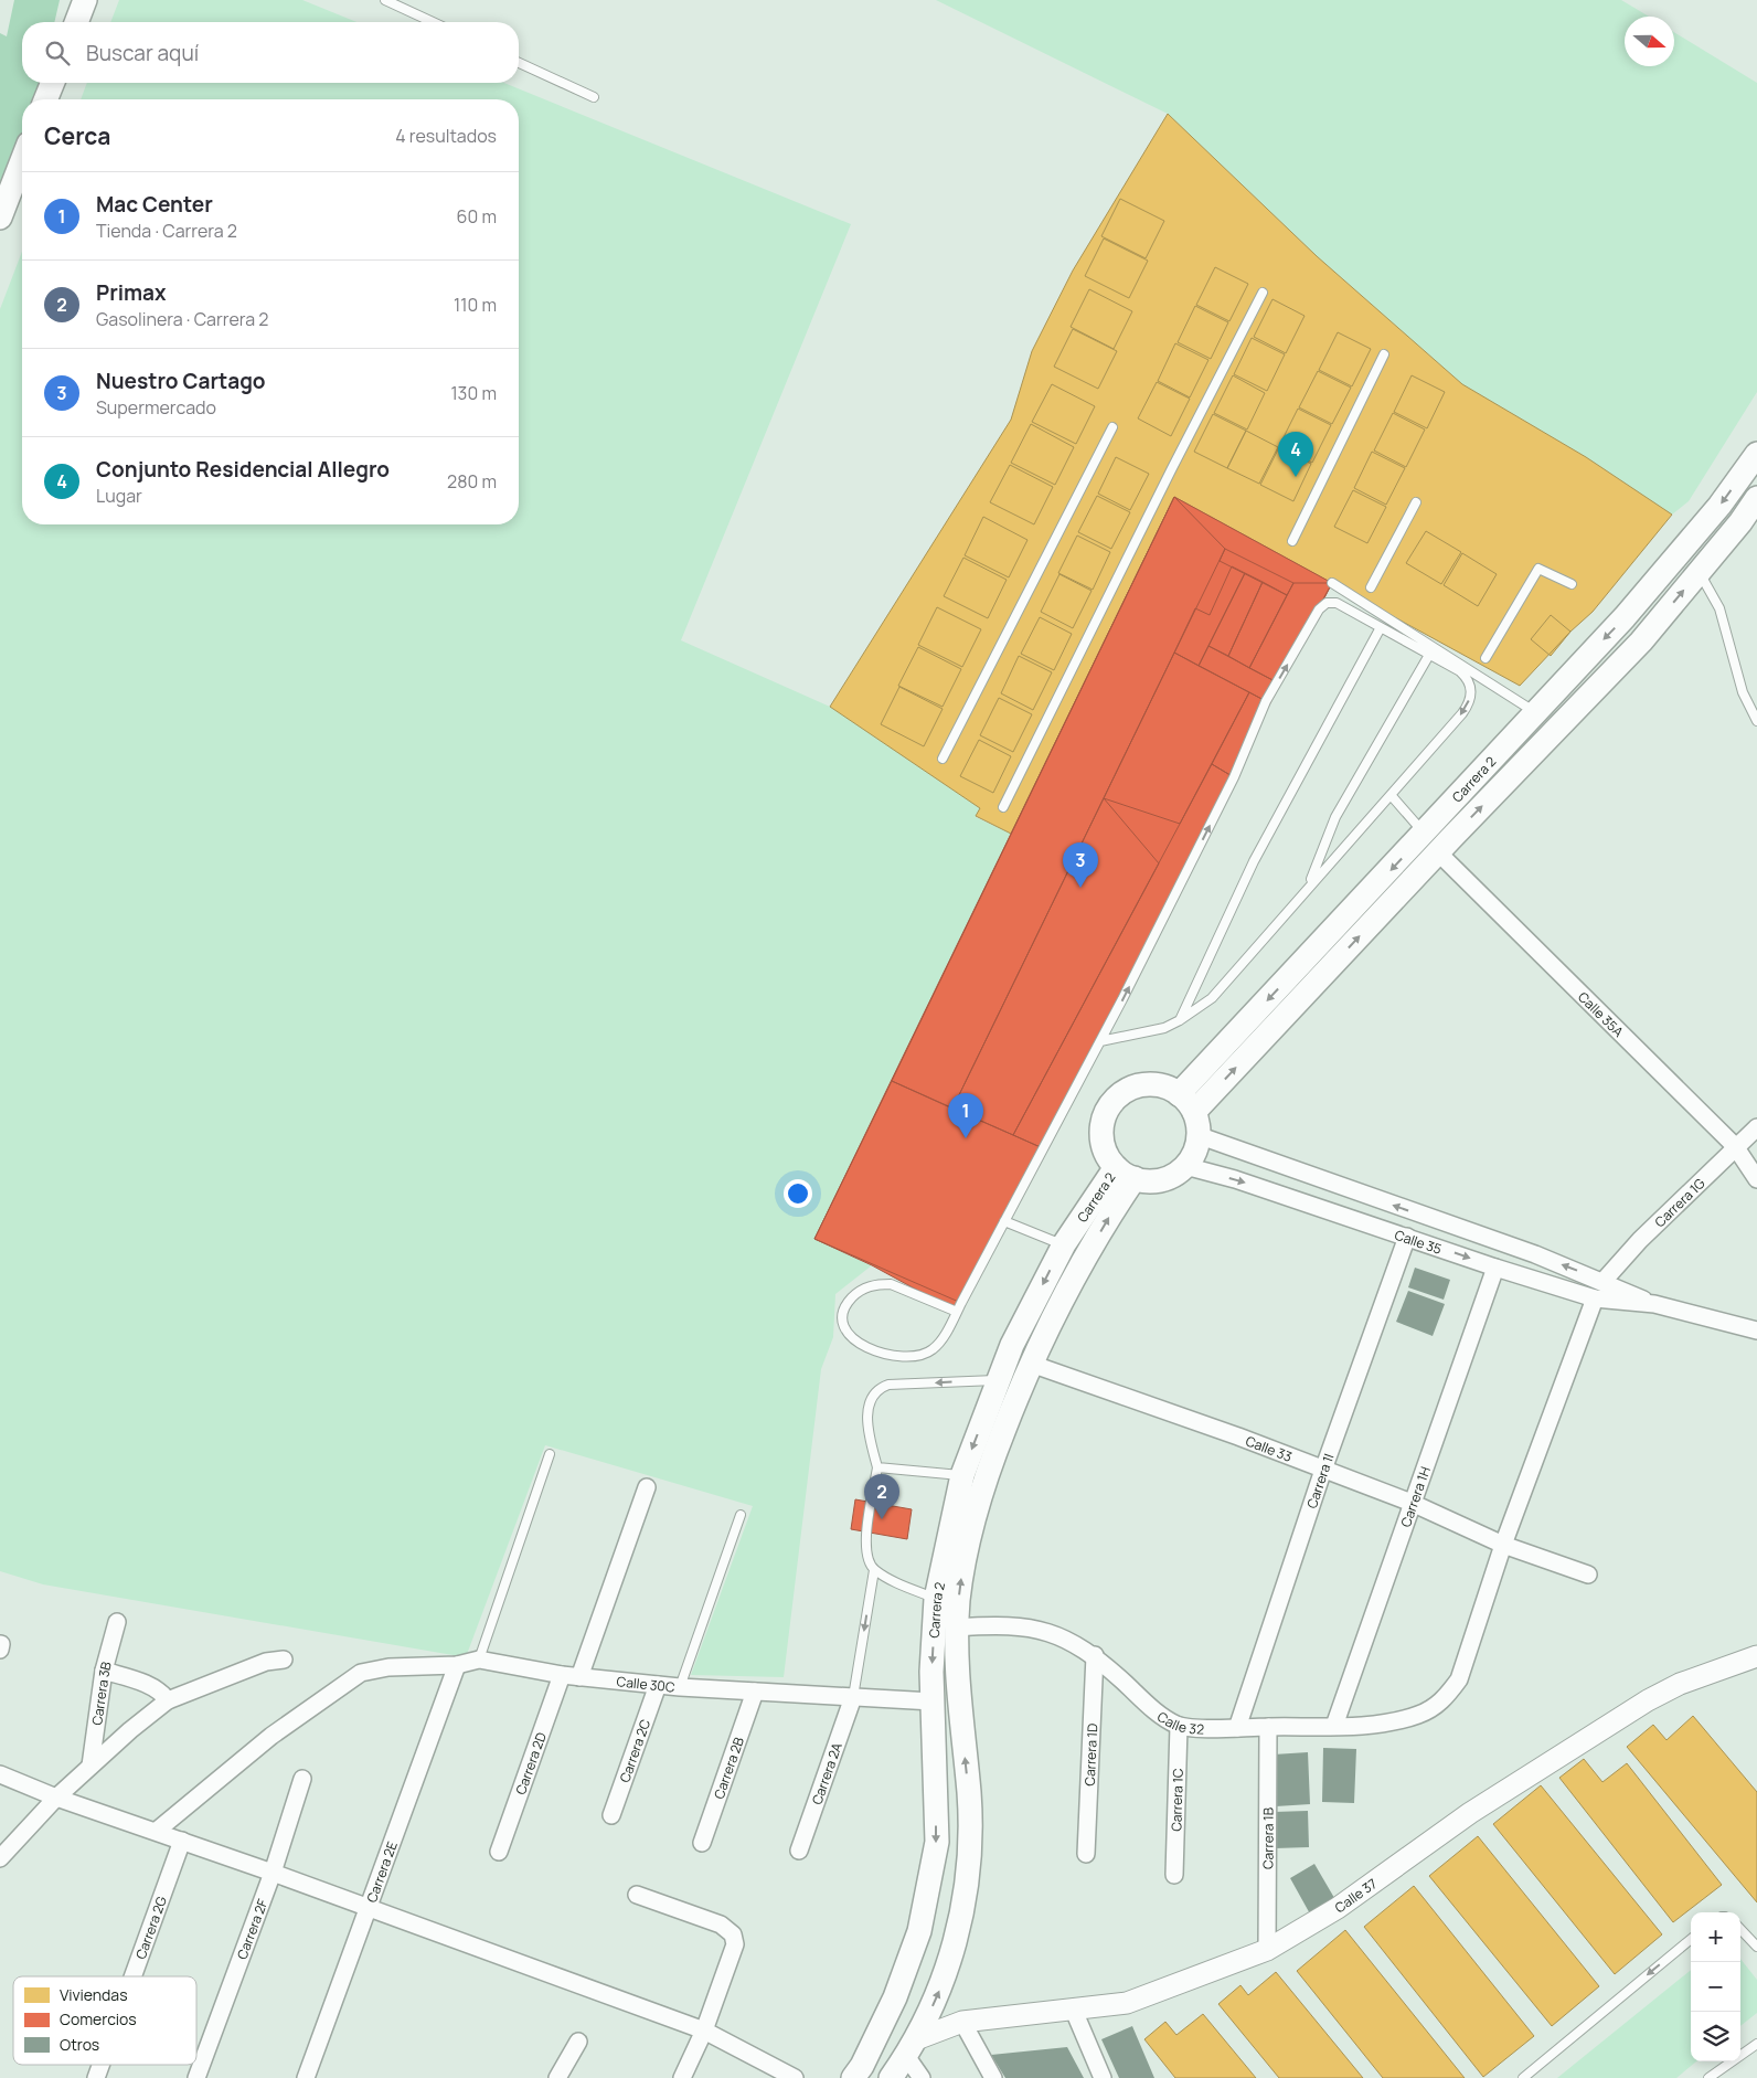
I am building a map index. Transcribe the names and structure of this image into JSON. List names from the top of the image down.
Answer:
{
  "streets": {
    "main road": ["Carrera 2"],
    "street": [
      "Calle 35A",
      "Carrera 1G",
      "Calle 35",
      "Calle 33",
      "Carrera 1I",
      "Carrera 1H",
      "Calle 30C",
      "Carrera 3B",
      "Calle 32",
      "Carrera 2C",
      "Carrera 1D",
      "Carrera 2D",
      "Carrera 2B",
      "Carrera 2A",
      "Carrera 1C",
      "Carrera 1B",
      "Carrera 2E",
      "Calle 37",
      "Carrera 2G",
      "Carrera 2F"
    ]
  },
  "crossings": [
    ["Carrera 2", "Calle 35A"],
    ["Carrera 2", "Calle 35"],
    ["Carrera 2", "Calle 33"],
    ["Carrera 2", "Calle 30C"],
    ["Carrera 2", "Calle 32"],
    ["Carrera 2", "Calle 37"],
    ["Calle 35A", "Carrera 1G"],
    ["Carrera 1G", "Calle 35"],
    ["Calle 35", "Carrera 1I"],
    ["Calle 35", "Carrera 1H"],
    ["Calle 33", "Carrera 1I"],
    ["Calle 33", "Carrera 1H"],
    ["Calle 33", "Calle 32"],
    ["Carrera 1I", "Calle 32"],
    ["Carrera 1H", "Calle 32"],
    ["Calle 30C", "Carrera 2C"],
    ["Calle 30C", "Carrera 2D"],
    ["Calle 30C", "Carrera 2B"],
    ["Calle 30C", "Carrera 2A"],
    ["Calle 30C", "Carrera 2E"],
    ["Calle 32", "Carrera 1D"],
    ["Calle 32", "Carrera 1C"],
    ["Calle 32", "Carrera 1B"],
    ["Carrera 1B", "Calle 37"]
  ],
  "legend": ["Viviendas", "Comercios", "Otros"],
  "north": "right",
  "page": {
    "search": "Buscar aquí",
    "heading": ["Cerca", "4 resultados"],
    "list": [
      {
        "mark": "1",
        "name": "Mac Center",
        "note": "Tienda · Carrera 2",
        "value": "60 m"
      },
      {
        "mark": "2",
        "name": "Primax",
        "note": "Gasolinera · Carrera 2",
        "value": "110 m"
      },
      {
        "mark": "3",
        "name": "Nuestro Cartago",
        "note": "Supermercado",
        "value": "130 m"
      },
      {
        "mark": "4",
        "name": "Conjunto Residencial Allegro",
        "note": "Lugar",
        "value": "280 m"
      }
    ],
    "pins": [
      "4",
      "3",
      "1",
      "2"
    ],
    "map_buttons": ["+", "−"]
  }
}
